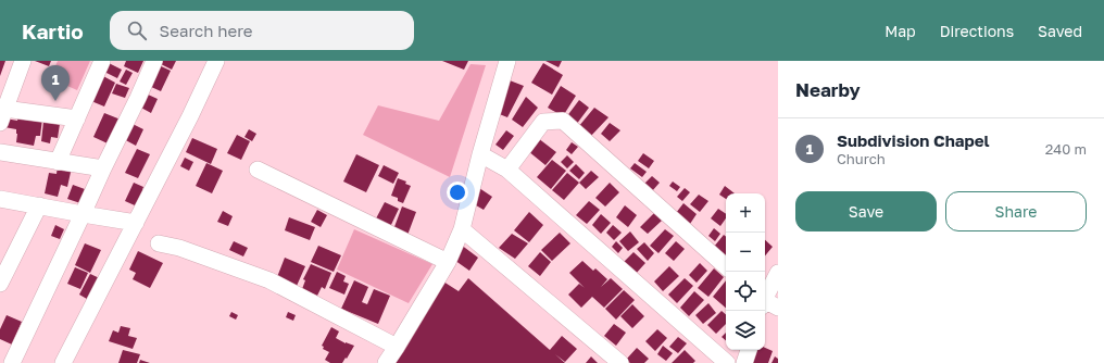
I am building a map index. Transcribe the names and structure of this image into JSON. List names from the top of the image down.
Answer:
{
  "page": {
    "header": "Kartio",
    "search": "Search here",
    "nav": ["Map", "Directions", "Saved"],
    "heading": "Nearby",
    "pins": "1",
    "list": [
      {
        "mark": "1",
        "name": "Subdivision Chapel",
        "note": "Church",
        "value": "240 m"
      }
    ],
    "buttons": ["Save", "Share"],
    "map_buttons": ["+", "−"]
  }
}
